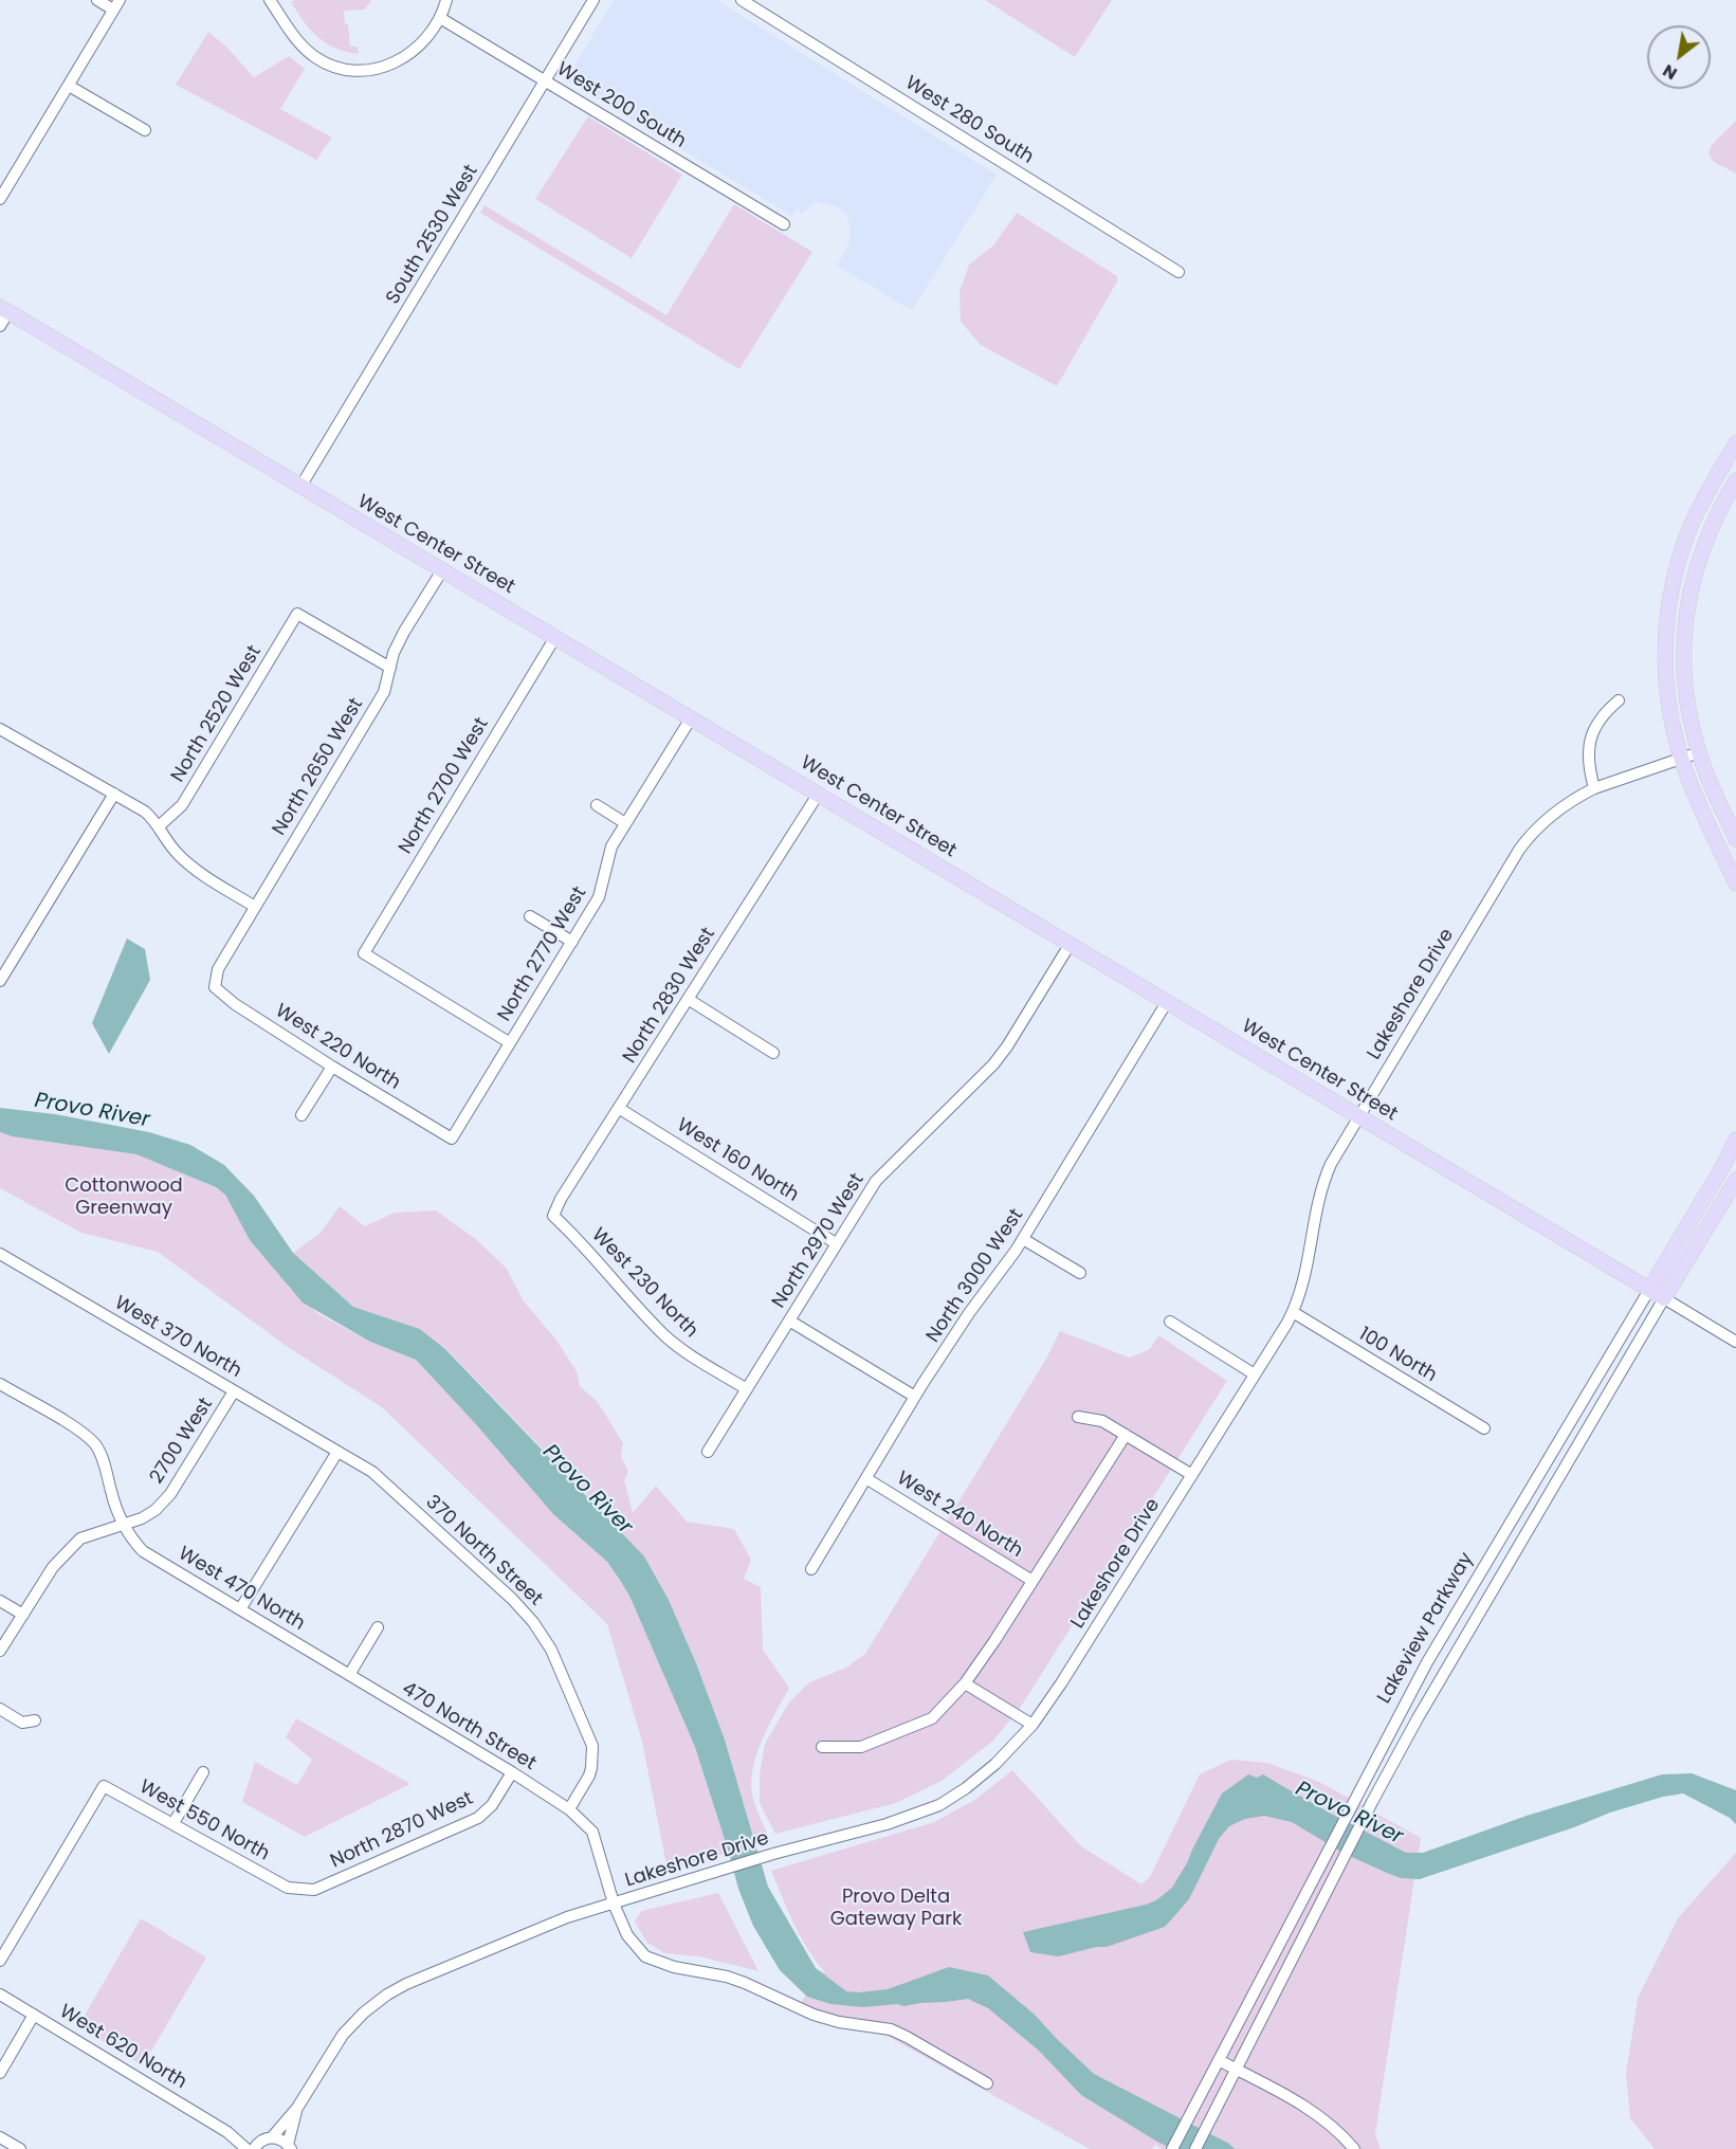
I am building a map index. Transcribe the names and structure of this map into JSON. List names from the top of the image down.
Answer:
{
  "streets": {
    "main road": ["West Center Street", "Lakeview Parkway"],
    "street": [
      "West 200 South",
      "West 280 South",
      "South 2530 West",
      "North 2520 West",
      "North 2650 West",
      "North 2700 West",
      "North 2770 West",
      "Lakeshore Drive",
      "North 2830 West",
      "West 220 North",
      "West 160 North",
      "North 2970 West",
      "North 3000 West",
      "West 230 North",
      "West 370 North",
      "100 North",
      "2700 West",
      "West 240 North",
      "370 North Street",
      "West 470 North",
      "470 North Street",
      "West 550 North",
      "North 2870 West",
      "West 620 North"
    ]
  },
  "crossings": [
    ["West 200 South", "South 2530 West"],
    ["South 2530 West", "West Center Street"],
    ["West Center Street", "North 2650 West"],
    ["West Center Street", "North 2700 West"],
    ["West Center Street", "North 2770 West"],
    ["West Center Street", "Lakeshore Drive"],
    ["West Center Street", "North 2830 West"],
    ["West Center Street", "North 2970 West"],
    ["West Center Street", "North 3000 West"],
    ["West Center Street", "Lakeview Parkway"],
    ["North 2520 West", "North 2650 West"],
    ["North 2650 West", "West 220 North"],
    ["North 2700 West", "North 2770 West"],
    ["North 2770 West", "West 220 North"],
    ["Lakeshore Drive", "100 North"],
    ["North 2830 West", "West 160 North"],
    ["North 2830 West", "West 230 North"],
    ["West 160 North", "North 2970 West"],
    ["North 2970 West", "West 230 North"],
    ["North 3000 West", "West 240 North"],
    ["West 370 North", "2700 West"],
    ["West 370 North", "370 North Street"],
    ["2700 West", "West 470 North"],
    ["370 North Street", "470 North Street"],
    ["West 470 North", "470 North Street"],
    ["470 North Street", "North 2870 West"],
    ["West 550 North", "North 2870 West"]
  ],
  "water": ["Provo River"],
  "parks": ["Cottonwood Greenway", "Provo Delta Gateway Park"],
  "north": "bottom left"
}
